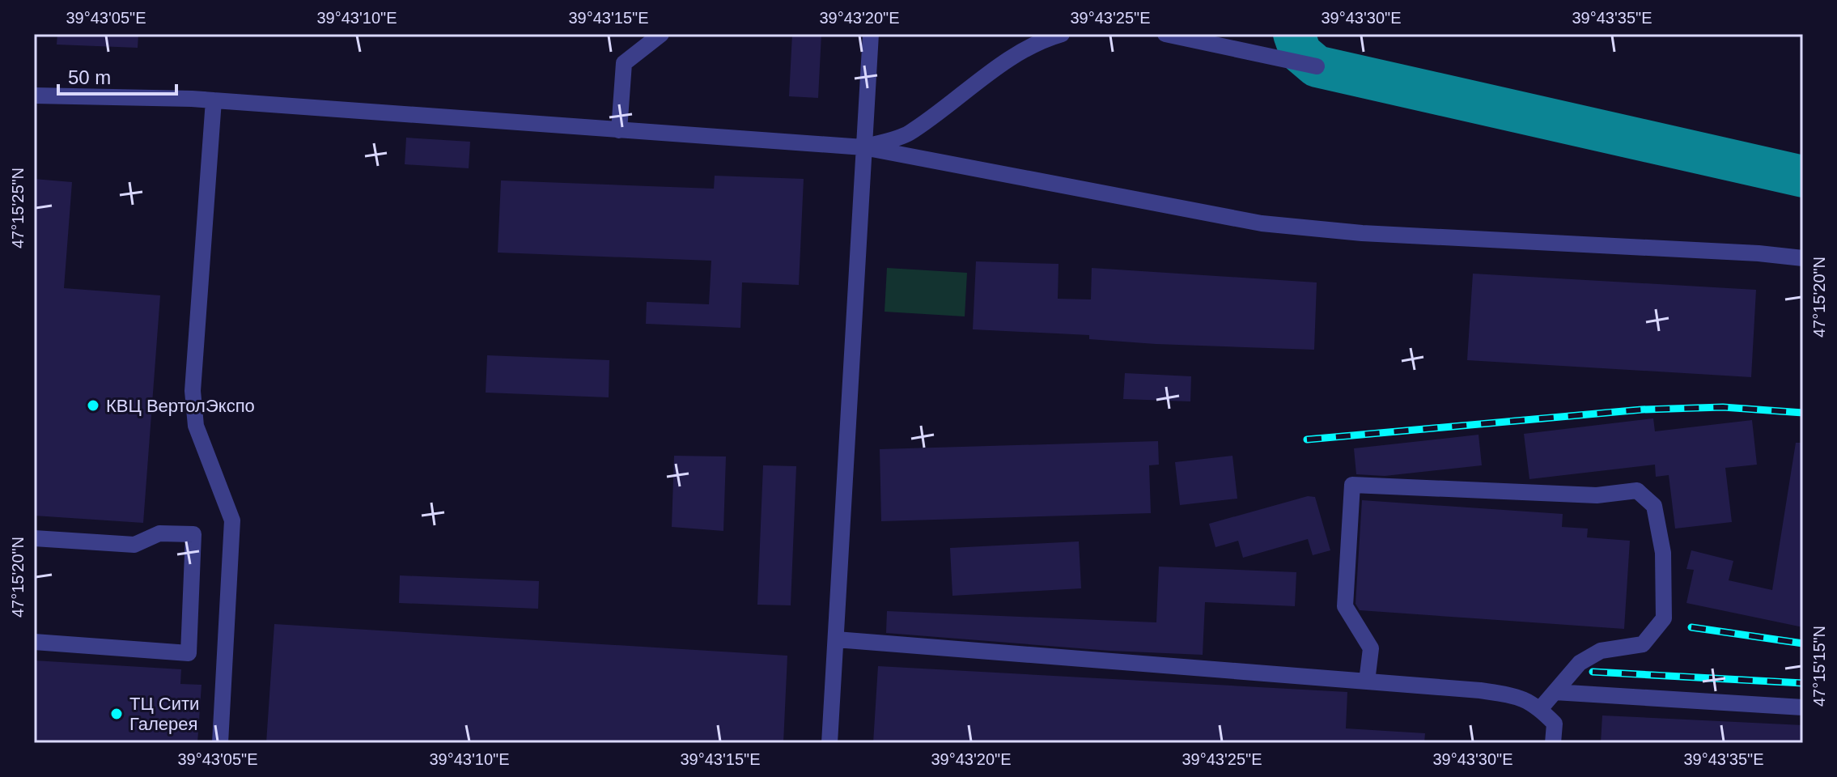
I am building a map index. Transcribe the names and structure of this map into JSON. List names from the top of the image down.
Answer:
{
  "places": ["КВЦ ВертолЭкспо", "ТЦ Сити Галерея"],
  "scale_bar": "50 m",
  "coordinates": [
    "39°43'05\"E",
    "39°43'10\"E",
    "39°43'15\"E",
    "39°43'20\"E",
    "39°43'25\"E",
    "39°43'30\"E",
    "39°43'35\"E",
    "47°15'25\"N",
    "47°15'20\"N",
    "47°15'15\"N"
  ]
}
